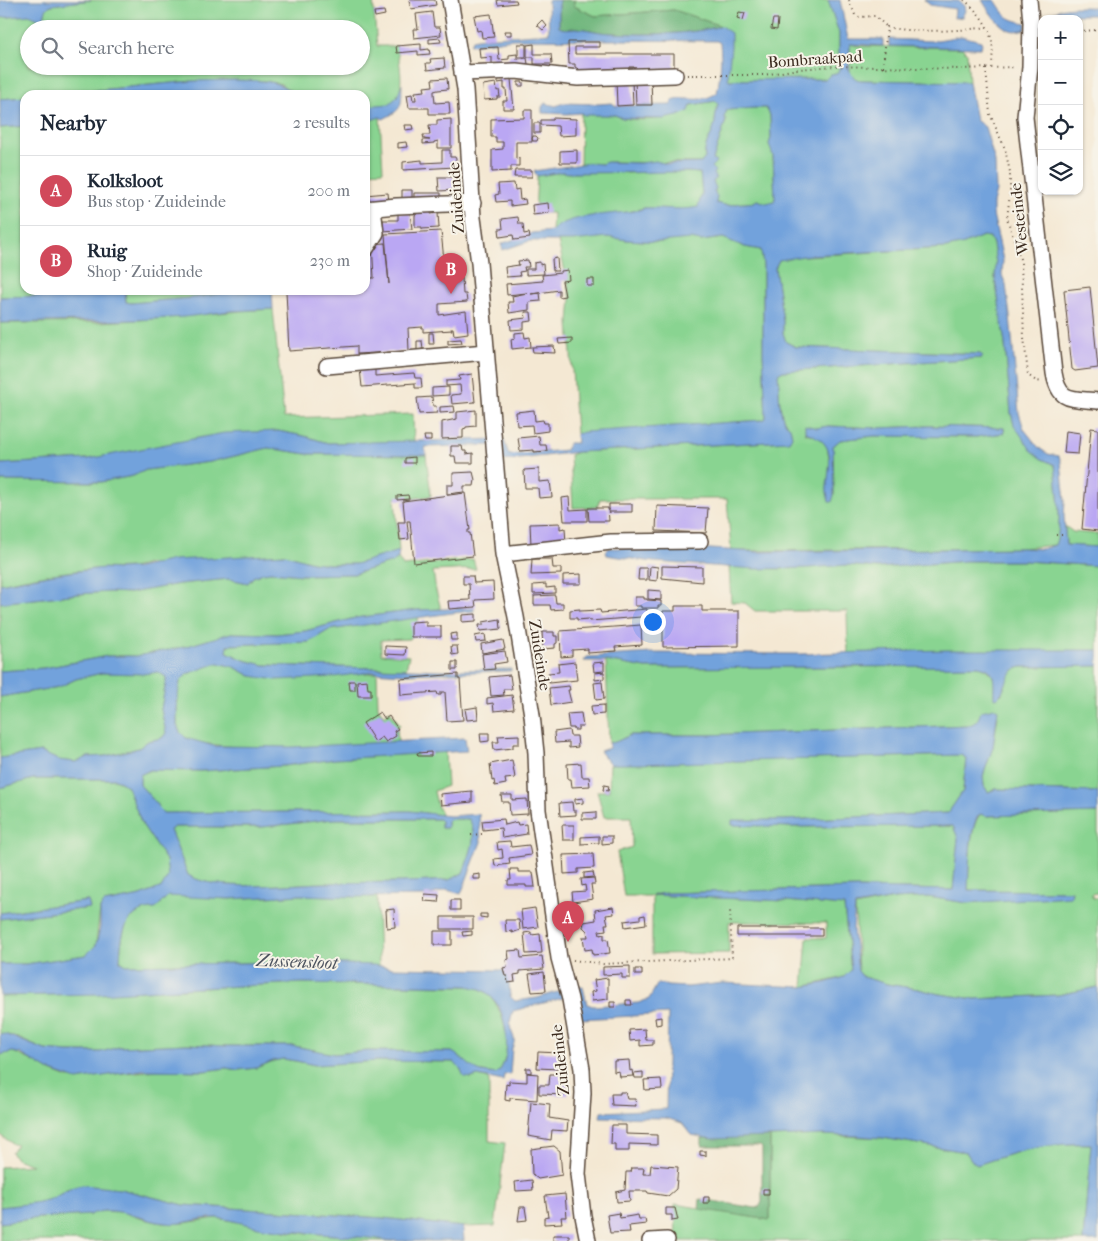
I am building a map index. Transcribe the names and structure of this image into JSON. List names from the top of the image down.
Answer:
{
  "streets": {
    "street": ["Zuideinde", "Westeinde"],
    "path": ["Bombraakpad"]
  },
  "crossings": [
    ["Bombraakpad", "Westeinde"]
  ],
  "water": ["Zussensloot"],
  "page": {
    "map_buttons": ["+", "−"],
    "search": "Search here",
    "heading": ["Nearby", "2 results"],
    "list": [
      {
        "mark": "A",
        "name": "Kolksloot",
        "note": "Bus stop · Zuideinde",
        "value": "200 m"
      },
      {
        "mark": "B",
        "name": "Ruig",
        "note": "Shop · Zuideinde",
        "value": "230 m"
      }
    ],
    "pins": ["B", "A"]
  }
}
